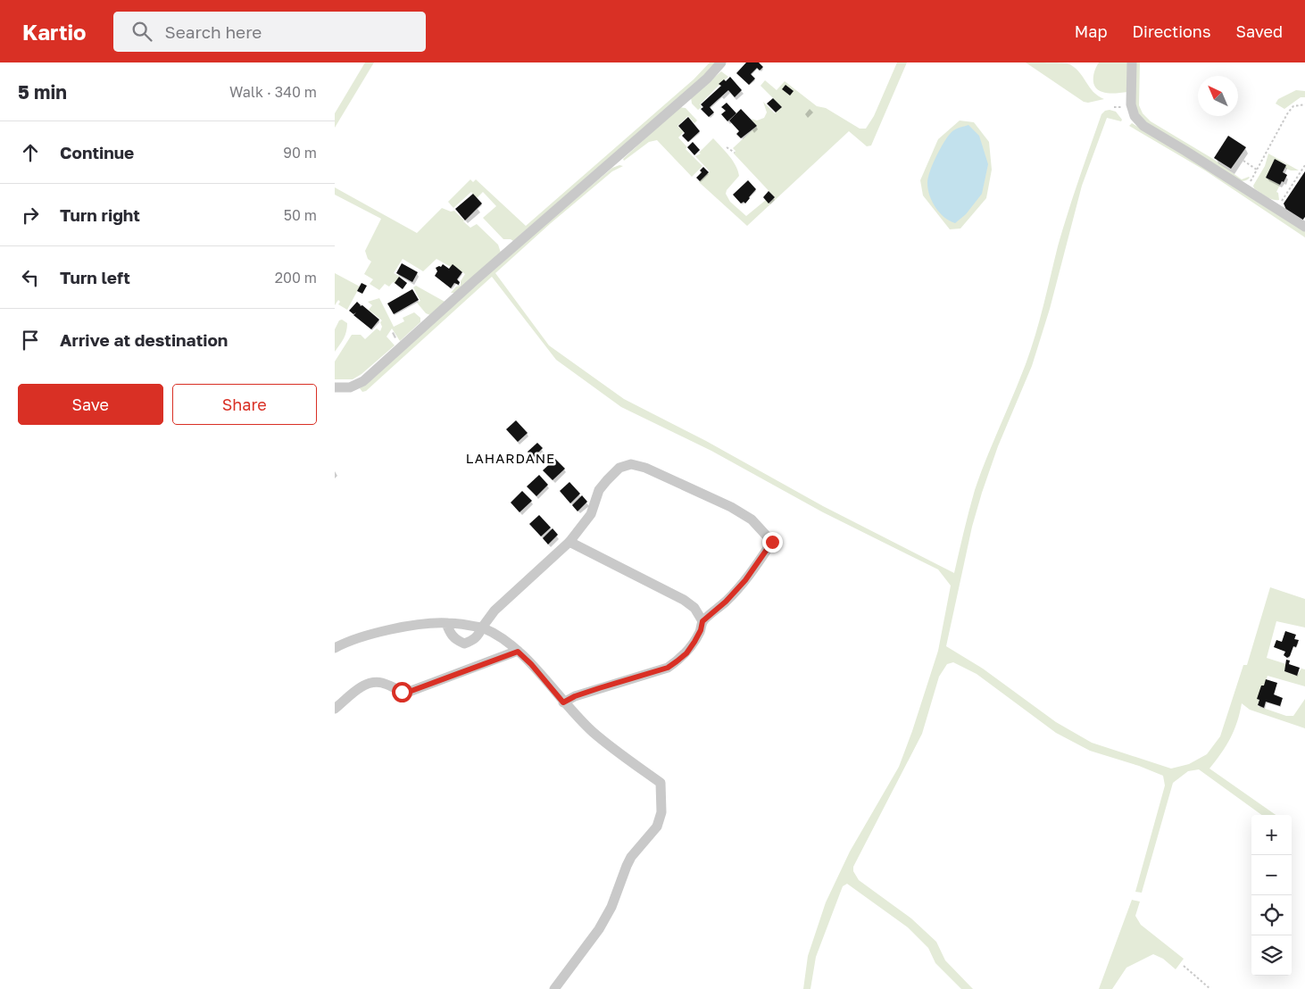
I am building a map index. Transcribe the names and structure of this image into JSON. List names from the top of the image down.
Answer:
{
  "districts": ["LAHARDANE"],
  "north": "top left",
  "page": {
    "header": "Kartio",
    "search": "Search here",
    "nav": ["Map", "Directions", "Saved"],
    "heading": ["5 min", "Walk · 340 m"],
    "list": [
      ["Continue", "90 m"],
      ["Turn right", "50 m"],
      ["Turn left", "200 m"],
      "Arrive at destination"
    ],
    "buttons": ["Save", "Share"],
    "map_buttons": ["+", "−"]
  }
}
